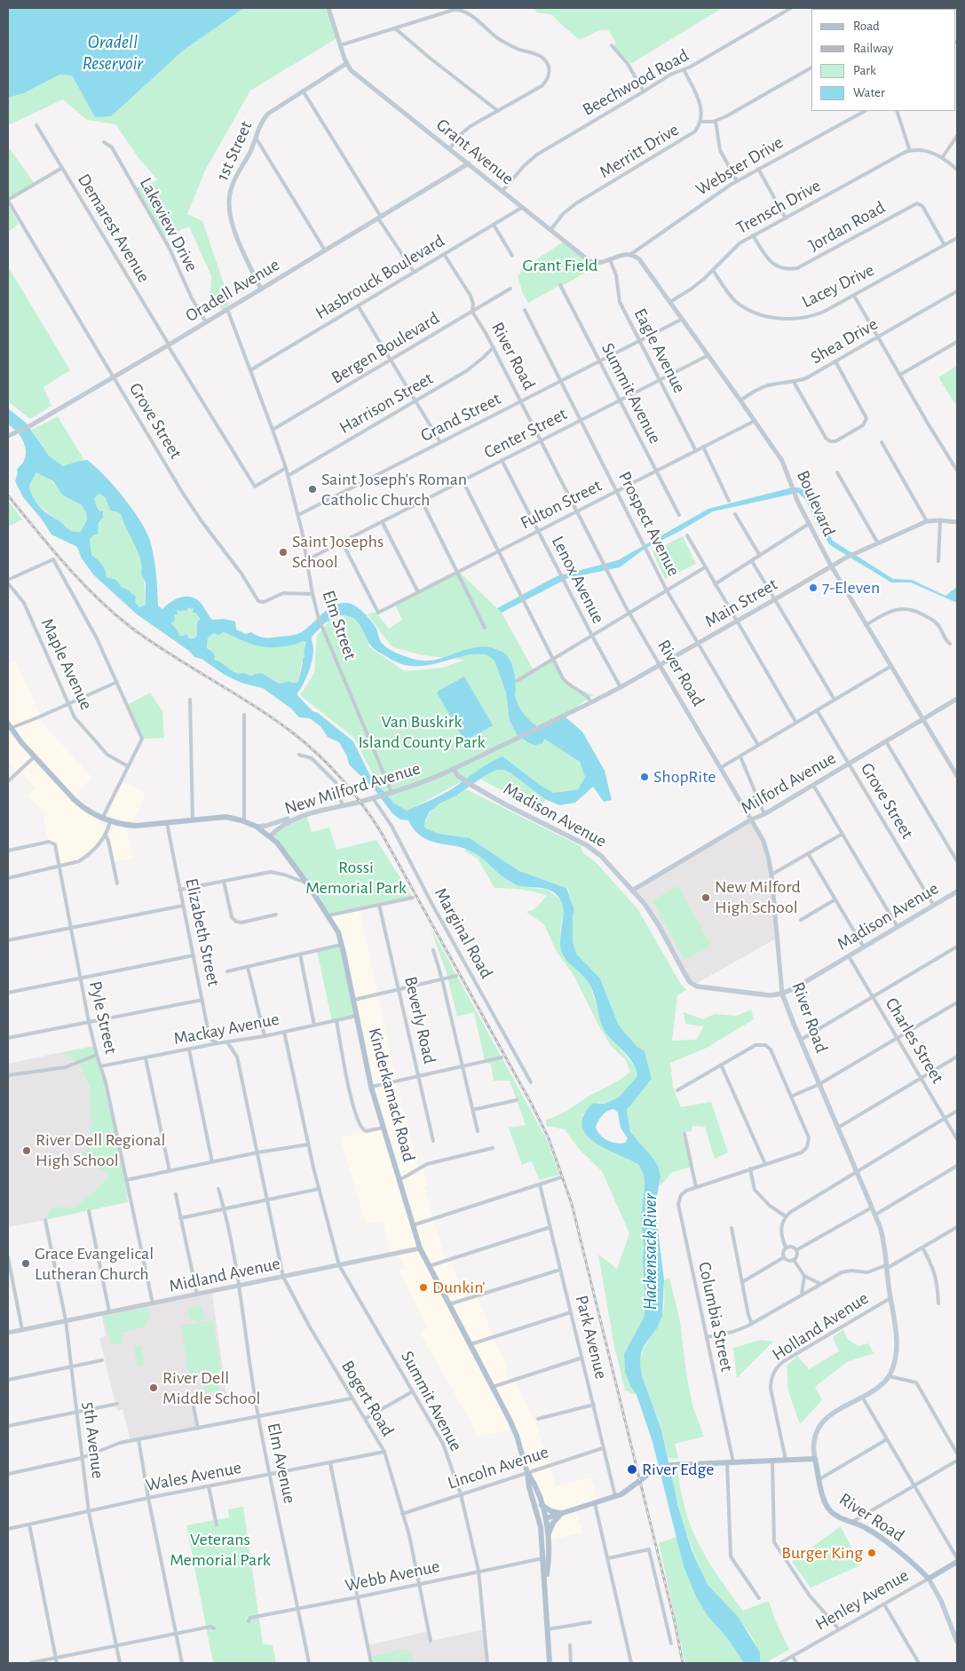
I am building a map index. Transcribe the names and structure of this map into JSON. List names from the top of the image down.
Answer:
{
  "streets": {
    "main road": [
      "River Road",
      "New Milford Avenue",
      "Madison Avenue",
      "Kinderkamack Road",
      "Henley Avenue"
    ],
    "street": [
      "Beechwood Road",
      "1st Street",
      "Merritt Drive",
      "Grant Avenue",
      "Webster Drive",
      "Trensch Drive",
      "Lakeview Drive",
      "Jordan Road",
      "Demarest Avenue",
      "Hasbrouck Boulevard",
      "Lacey Drive",
      "Oradell Avenue",
      "Shea Drive",
      "Bergen Boulevard",
      "Eagle Avenue",
      "Summit Avenue",
      "Harrison Street",
      "Grand Street",
      "Grove Street",
      "Center Street",
      "Boulevard",
      "Fulton Street",
      "Prospect Avenue",
      "Lenox Avenue",
      "Main Street",
      "Elm Street",
      "Maple Avenue",
      "Milford Avenue",
      "Elizabeth Street",
      "Marginal Road",
      "Pyle Street",
      "Beverly Road",
      "Mackay Avenue",
      "Charles Street",
      "Midland Avenue",
      "Columbia Street",
      "Holland Avenue",
      "Park Avenue",
      "Bogert Road",
      "5th Avenue",
      "Elm Avenue",
      "Lincoln Avenue",
      "Wales Avenue",
      "Webb Avenue"
    ]
  },
  "crossings": [
    ["Beechwood Road", "Grant Avenue"],
    ["1st Street", "Grant Avenue"],
    ["1st Street", "Oradell Avenue"],
    ["Merritt Drive", "Grant Avenue"],
    ["Grant Avenue", "Webster Drive"],
    ["Grant Avenue", "Hasbrouck Boulevard"],
    ["Grant Avenue", "Oradell Avenue"],
    ["Grant Avenue", "Eagle Avenue"],
    ["Grant Avenue", "Boulevard"],
    ["Webster Drive", "Boulevard"],
    ["Trensch Drive", "Jordan Road"],
    ["Trensch Drive", "Lacey Drive"],
    ["Trensch Drive", "Boulevard"],
    ["Lakeview Drive", "Oradell Avenue"],
    ["Jordan Road", "Lacey Drive"],
    ["Demarest Avenue", "Oradell Avenue"],
    ["Demarest Avenue", "Elm Street"],
    ["Hasbrouck Boulevard", "River Road"],
    ["Hasbrouck Boulevard", "Elm Street"],
    ["Oradell Avenue", "Grove Street"],
    ["Oradell Avenue", "Elm Street"],
    ["Shea Drive", "Boulevard"],
    ["Bergen Boulevard", "River Road"],
    ["Bergen Boulevard", "Elm Street"],
    ["Eagle Avenue", "Grand Street"],
    ["Eagle Avenue", "Center Street"],
    ["Eagle Avenue", "Fulton Street"],
    ["River Road", "Harrison Street"],
    ["River Road", "Grand Street"],
    ["River Road", "Center Street"],
    ["River Road", "Fulton Street"],
    ["River Road", "Main Street"],
    ["River Road", "Milford Avenue"],
    ["River Road", "Madison Avenue"],
    ["River Road", "Holland Avenue"],
    ["River Road", "Henley Avenue"],
    ["Summit Avenue", "Grand Street"],
    ["Summit Avenue", "Center Street"],
    ["Summit Avenue", "Fulton Street"],
    ["Summit Avenue", "Mackay Avenue"],
    ["Summit Avenue", "Midland Avenue"],
    ["Summit Avenue", "Lincoln Avenue"],
    ["Summit Avenue", "Webb Avenue"],
    ["Harrison Street", "Elm Street"],
    ["Grand Street", "Boulevard"],
    ["Grand Street", "Prospect Avenue"],
    ["Grand Street", "Elm Street"],
    ["Grove Street", "Elm Street"],
    ["Grove Street", "Milford Avenue"],
    ["Grove Street", "Madison Avenue"],
    ["Center Street", "Boulevard"],
    ["Center Street", "Fulton Street"],
    ["Center Street", "Prospect Avenue"],
    ["Center Street", "Lenox Avenue"],
    ["Center Street", "Elm Street"],
    ["Boulevard", "Fulton Street"],
    ["Boulevard", "Main Street"],
    ["Boulevard", "Milford Avenue"],
    ["Fulton Street", "Prospect Avenue"],
    ["Fulton Street", "Lenox Avenue"],
    ["Prospect Avenue", "Main Street"],
    ["Lenox Avenue", "Main Street"],
    ["Main Street", "New Milford Avenue"],
    ["Elm Street", "New Milford Avenue"],
    ["Milford Avenue", "Madison Avenue"],
    ["New Milford Avenue", "Madison Avenue"],
    ["New Milford Avenue", "Marginal Road"],
    ["New Milford Avenue", "Kinderkamack Road"],
    ["Madison Avenue", "Charles Street"],
    ["Elizabeth Street", "Mackay Avenue"],
    ["Elizabeth Street", "Kinderkamack Road"],
    ["Pyle Street", "Mackay Avenue"],
    ["Pyle Street", "Midland Avenue"],
    ["Mackay Avenue", "Kinderkamack Road"],
    ["Kinderkamack Road", "Midland Avenue"],
    ["Kinderkamack Road", "Lincoln Avenue"],
    ["Kinderkamack Road", "Webb Avenue"],
    ["Midland Avenue", "Bogert Road"],
    ["Midland Avenue", "5th Avenue"],
    ["Midland Avenue", "Elm Avenue"],
    ["Park Avenue", "Lincoln Avenue"],
    ["Bogert Road", "Lincoln Avenue"],
    ["Bogert Road", "Wales Avenue"],
    ["Bogert Road", "Webb Avenue"],
    ["5th Avenue", "Wales Avenue"],
    ["Elm Avenue", "Wales Avenue"],
    ["Elm Avenue", "Webb Avenue"]
  ],
  "water": ["Oradell Reservoir", "Hackensack River"],
  "parks": [
    "Grant Field",
    "Van Buskirk Island County Park",
    "Rossi Memorial Park",
    "Veterans Memorial Park"
  ],
  "places": [
    "Saint Joseph's Roman Catholic Church",
    "Saint Josephs School",
    "7-Eleven",
    "ShopRite",
    "New Milford High School",
    "River Dell Regional High School",
    "Grace Evangelical Lutheran Church",
    "Dunkin'",
    "River Dell Middle School",
    "River Edge",
    "Burger King"
  ],
  "legend": [
    "Road",
    "Railway",
    "Park",
    "Water"
  ]
}
